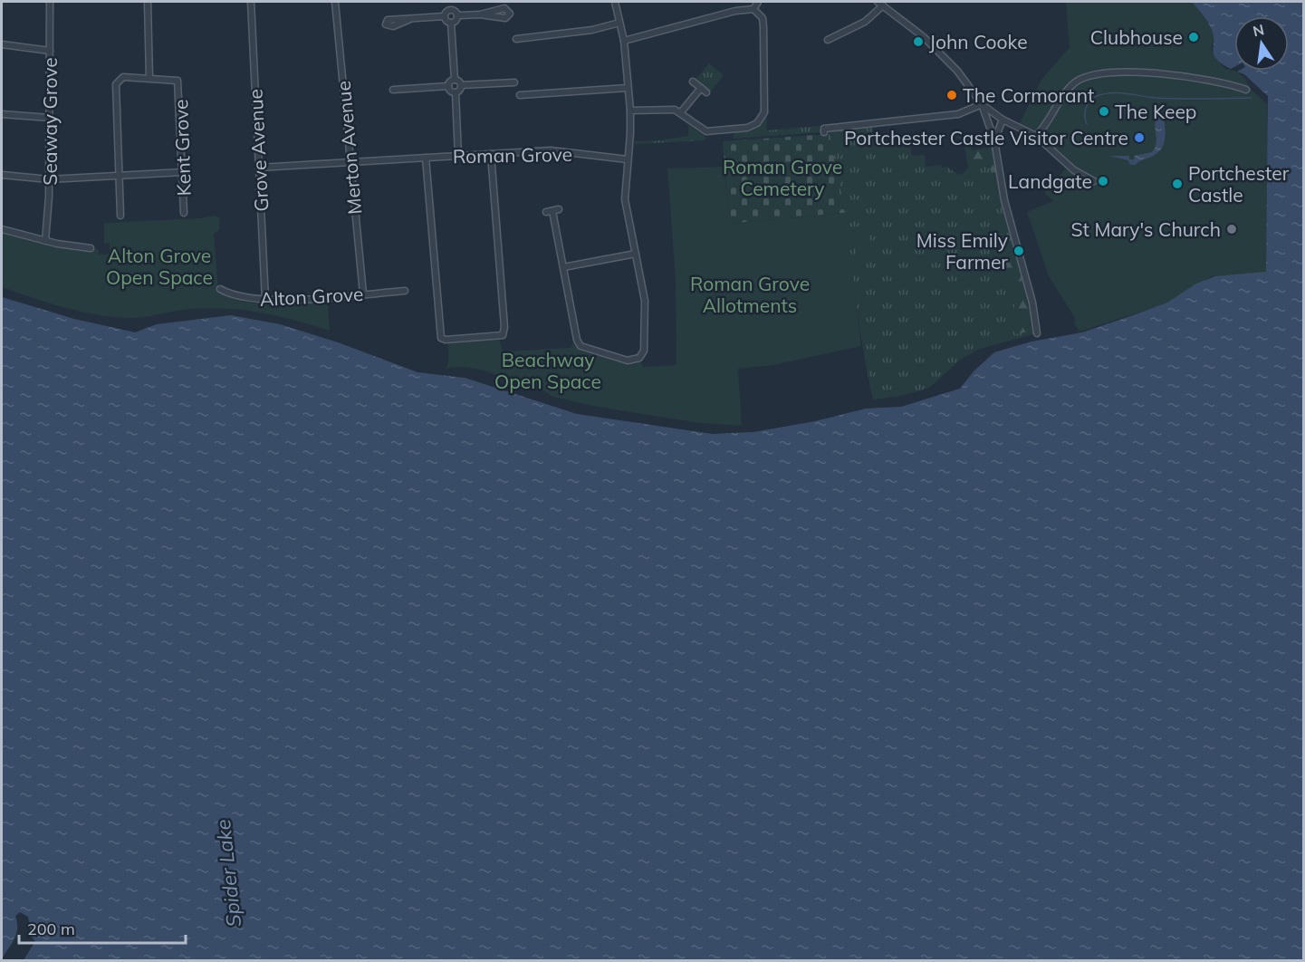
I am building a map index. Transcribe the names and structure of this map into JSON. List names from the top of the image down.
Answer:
{
  "streets": {
    "street": [
      "Seaway Grove",
      "Kent Grove",
      "Merton Avenue",
      "Grove Avenue",
      "Roman Grove",
      "Alton Grove"
    ]
  },
  "crossings": [
    ["Merton Avenue", "Roman Grove"],
    ["Merton Avenue", "Alton Grove"],
    ["Grove Avenue", "Roman Grove"],
    ["Grove Avenue", "Alton Grove"]
  ],
  "water": ["Spider Lake"],
  "parks": [
    "Roman Grove Cemetery",
    "Alton Grove Open Space",
    "Roman Grove Allotments",
    "Beachway Open Space"
  ],
  "places": [
    "Clubhouse",
    "John Cooke",
    "The Cormorant",
    "The Keep",
    "Portchester Castle Visitor Centre",
    "Landgate",
    "Portchester Castle",
    "St Mary's Church",
    "Miss Emily Farmer"
  ],
  "scale_bar": "200 m",
  "north": "top"
}
